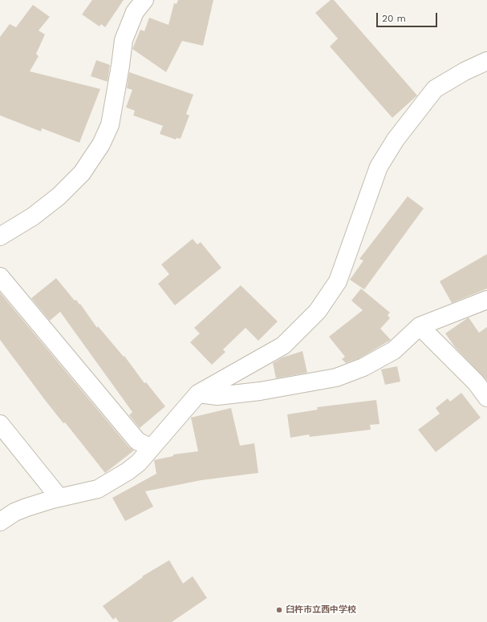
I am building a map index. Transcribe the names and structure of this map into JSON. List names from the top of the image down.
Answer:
{
  "places": ["臼杵市立西中学校"],
  "scale_bar": "20 m"
}
